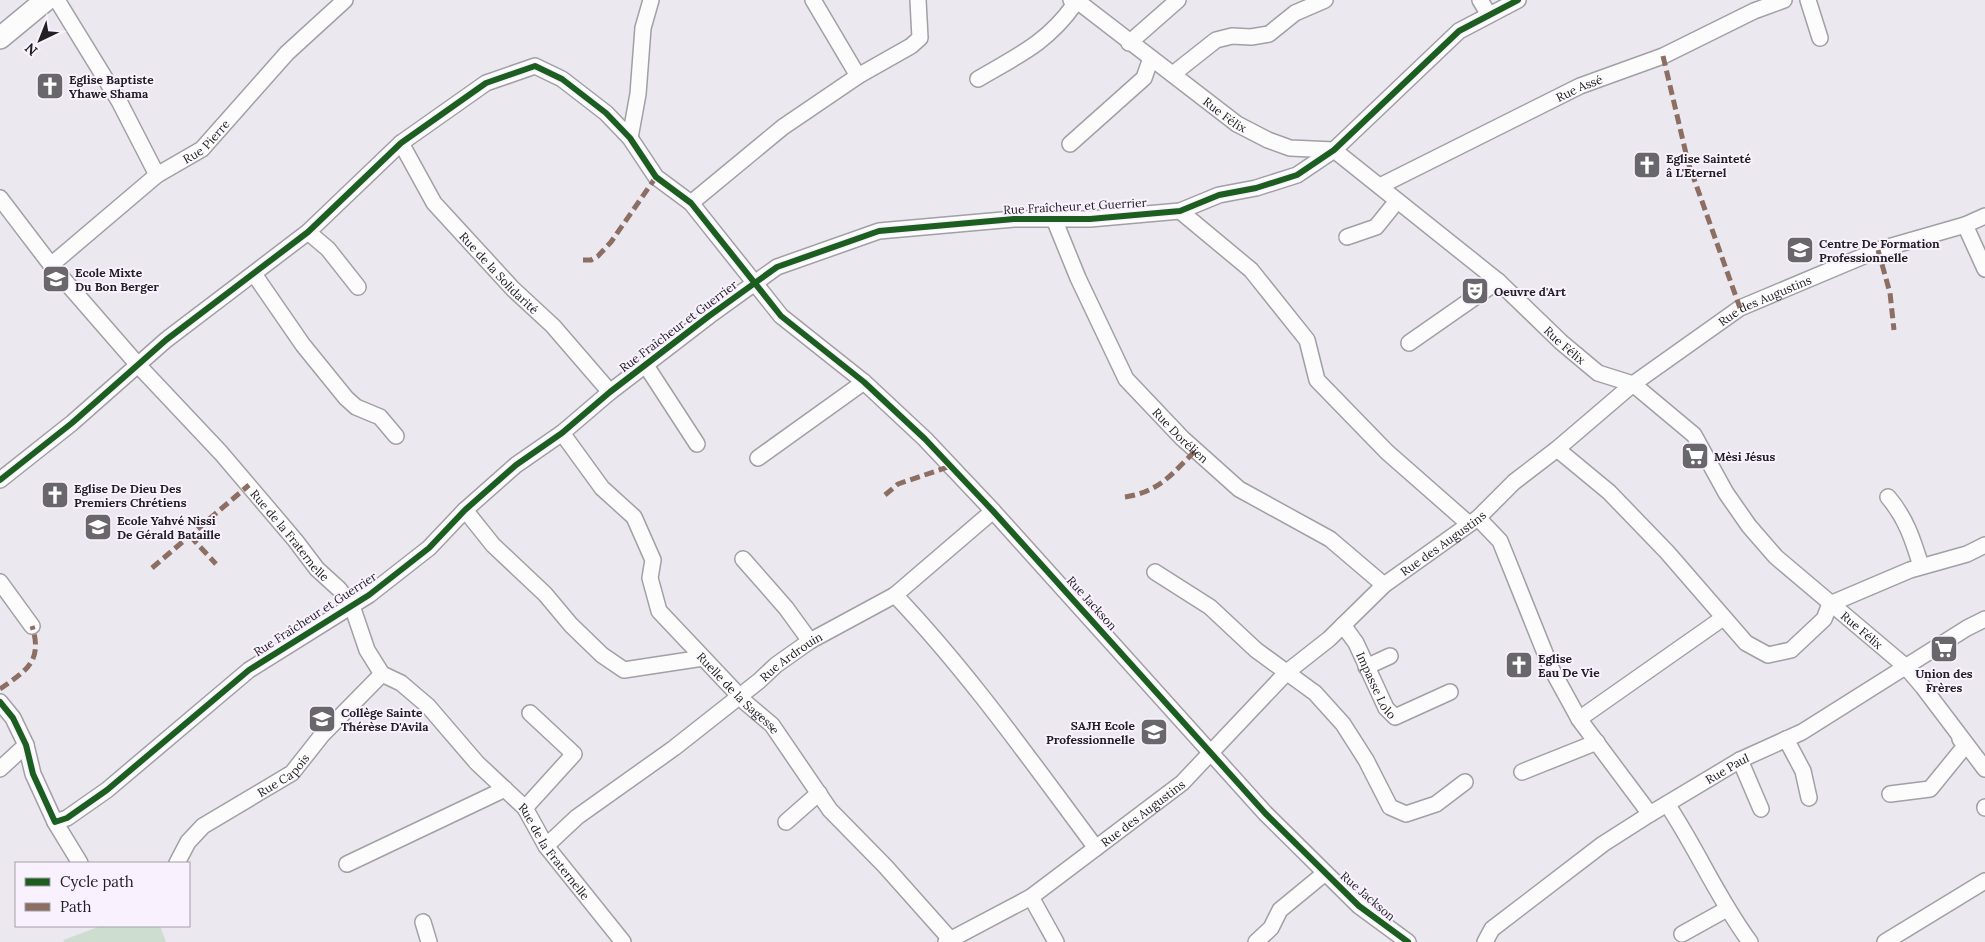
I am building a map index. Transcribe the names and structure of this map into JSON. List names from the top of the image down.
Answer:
{
  "streets": {
    "street": [
      "Rue Assé",
      "Rue Félix",
      "Rue Pierre",
      "Rue Fraîcheur et Guerrier",
      "Rue de la Solidarité",
      "Rue des Augustins",
      "Rue Dorélien",
      "Rue de la Fraternelle",
      "Rue Jackson",
      "Rue Ardrouin",
      "Impasse Lolo",
      "Ruelle de la Sagesse",
      "Rue Paul",
      "Rue Capois"
    ]
  },
  "crossings": [
    ["Rue Assé", "Rue Félix"],
    ["Rue Félix", "Rue Fraîcheur et Guerrier"],
    ["Rue Félix", "Rue des Augustins"],
    ["Rue Félix", "Rue Paul"],
    ["Rue Pierre", "Rue de la Fraternelle"],
    ["Rue Fraîcheur et Guerrier", "Rue de la Solidarité"],
    ["Rue Fraîcheur et Guerrier", "Rue Dorélien"],
    ["Rue Fraîcheur et Guerrier", "Rue de la Fraternelle"],
    ["Rue Fraîcheur et Guerrier", "Rue Jackson"],
    ["Rue Fraîcheur et Guerrier", "Ruelle de la Sagesse"],
    ["Rue de la Solidarité", "Rue Jackson"],
    ["Rue des Augustins", "Rue Dorélien"],
    ["Rue des Augustins", "Rue Jackson"],
    ["Rue des Augustins", "Impasse Lolo"],
    ["Rue des Augustins", "Ruelle de la Sagesse"],
    ["Rue de la Fraternelle", "Rue Jackson"],
    ["Rue de la Fraternelle", "Rue Ardrouin"],
    ["Rue de la Fraternelle", "Rue Capois"],
    ["Rue Jackson", "Rue Ardrouin"],
    ["Rue Ardrouin", "Ruelle de la Sagesse"]
  ],
  "places": {
    "church": [
      "Eglise Baptiste Yhawe Shama",
      "Eglise Sainteté â L'Eternel",
      "Eglise De Dieu Des Premiers Chrétiens",
      "Eglise Eau De Vie"
    ],
    "school or university": [
      "Centre De Formation Professionnelle",
      "Ecole Mixte Du Bon Berger",
      "Ecole Yahvé Nissi De Gérald Bataille",
      "Collège Sainte Thérèse D'Avila",
      "SAJH Ecole Professionnelle"
    ],
    "theatre": ["Oeuvre d'Art"],
    "supermarket": ["Mèsi Jésus", "Union des Frères"]
  },
  "legend": ["Cycle path", "Path"],
  "north": "bottom left"
}
